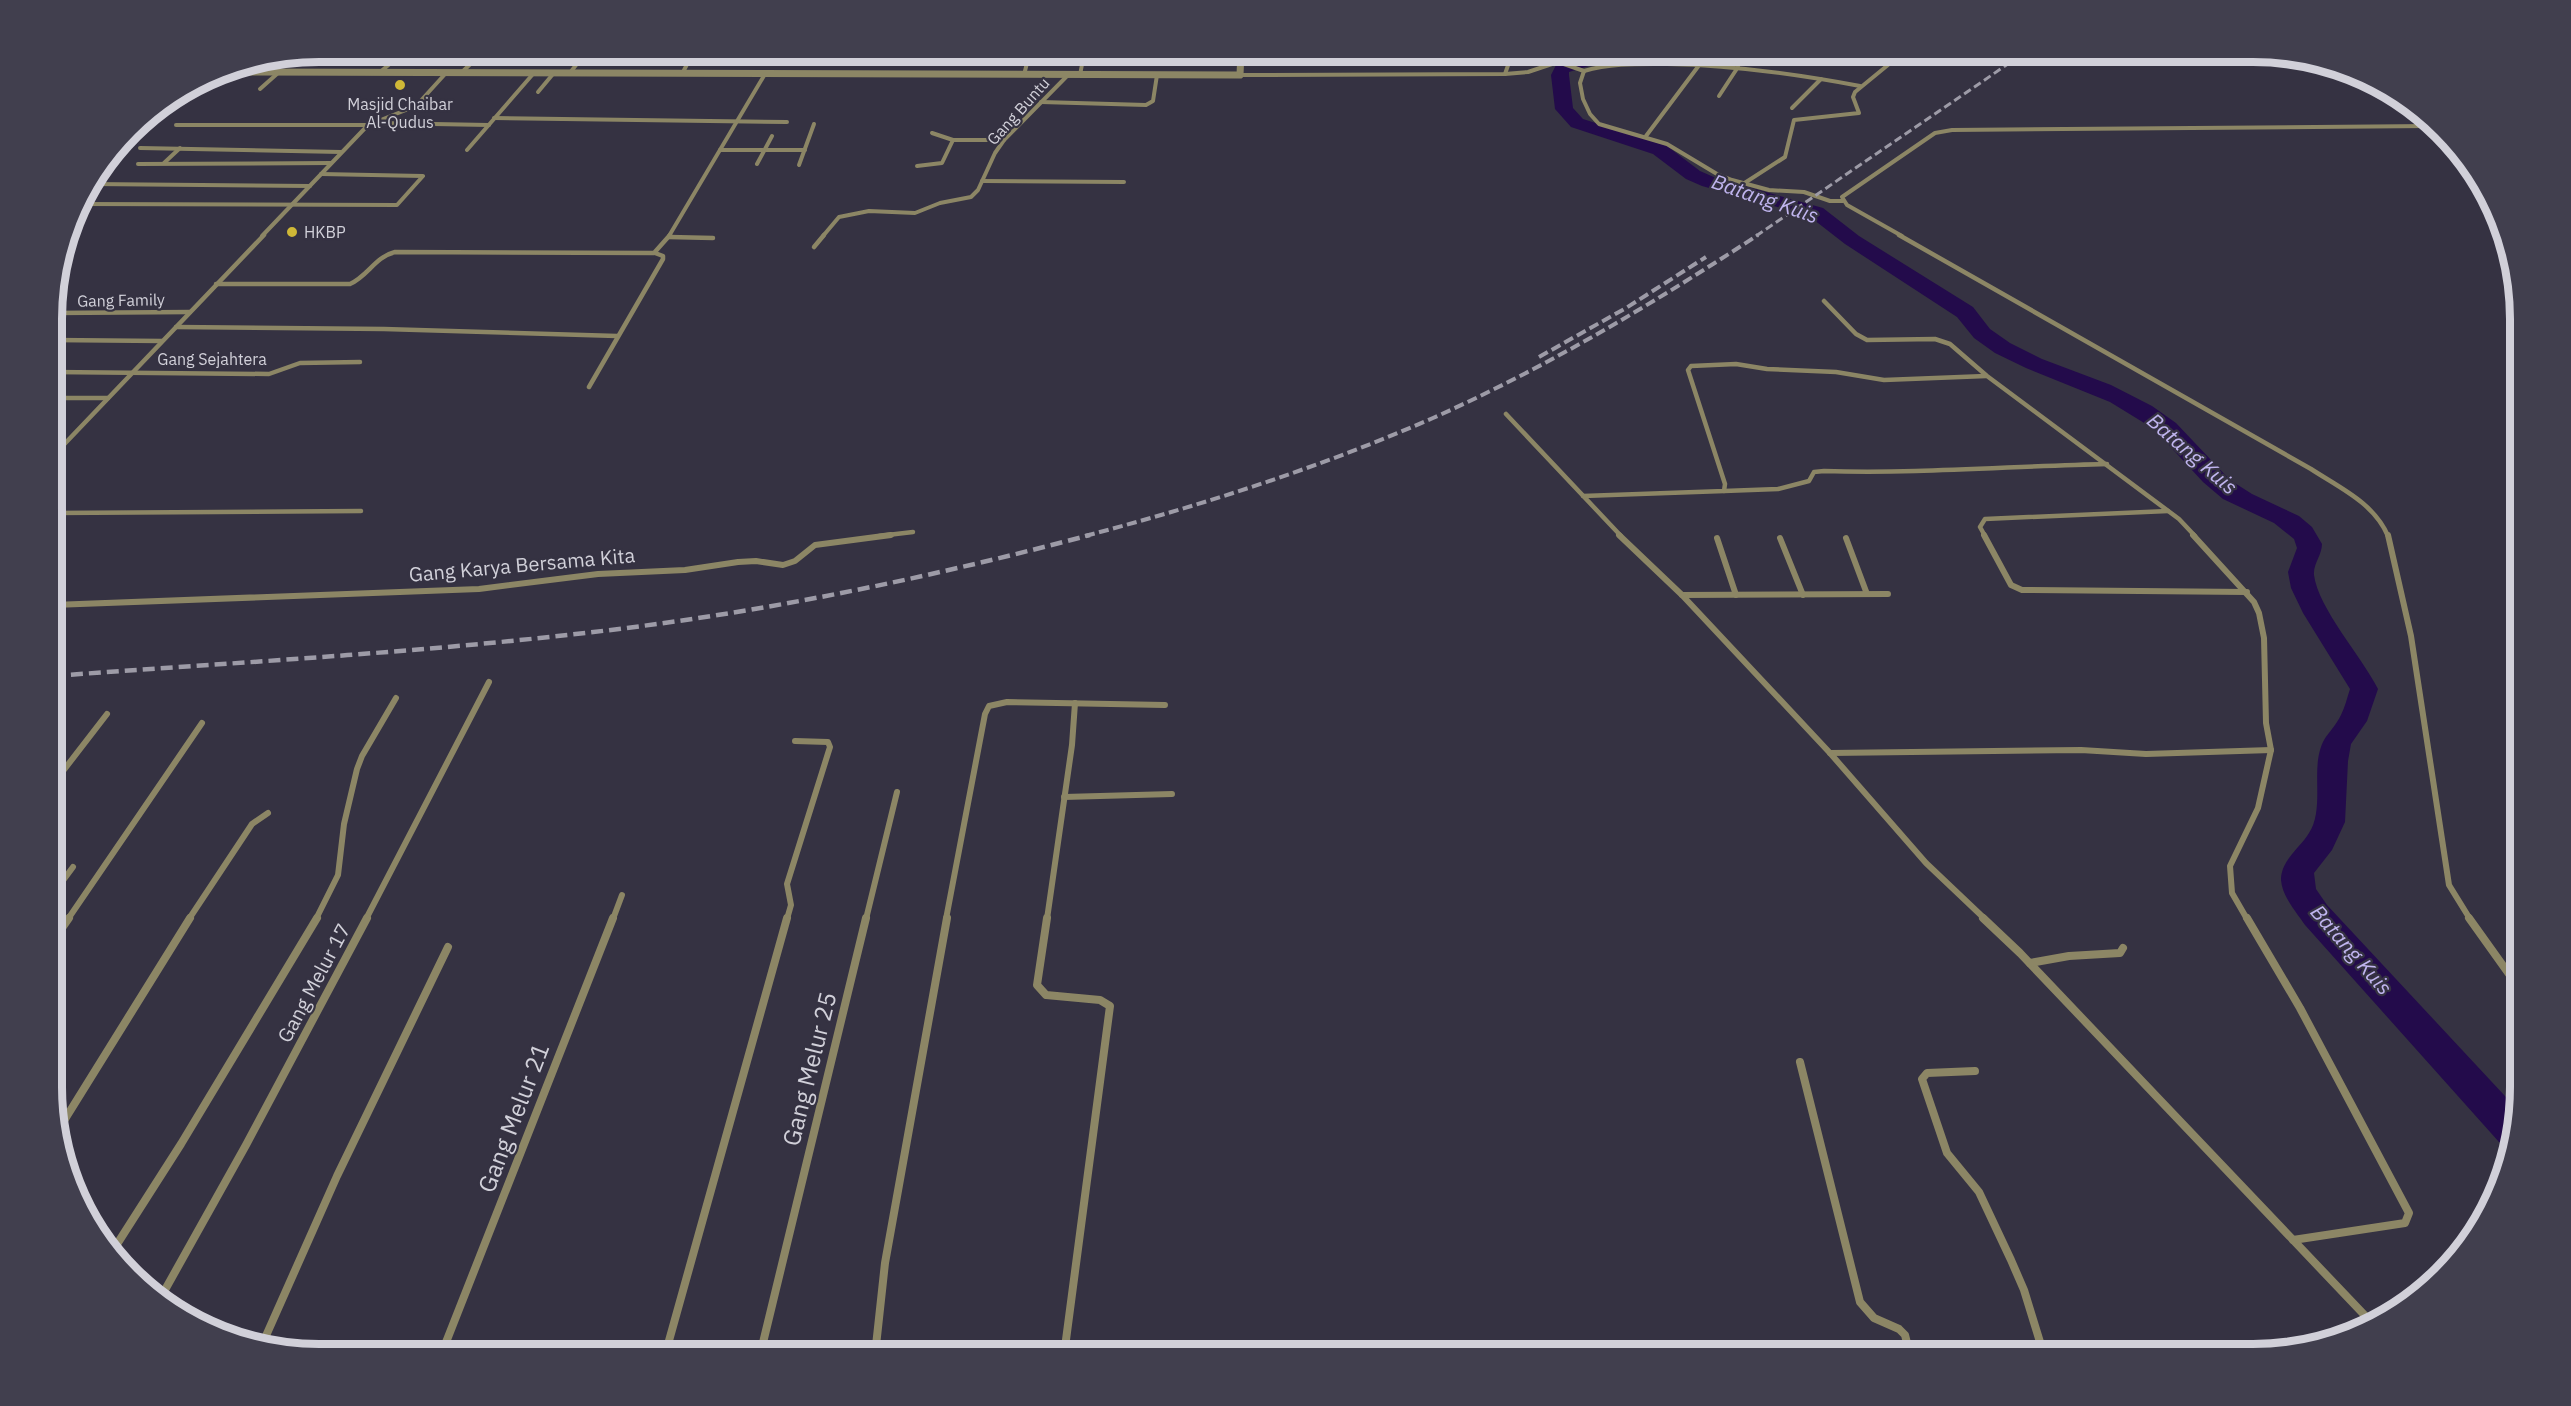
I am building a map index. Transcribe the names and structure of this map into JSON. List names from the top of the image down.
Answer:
{
  "streets": {
    "street": [
      "Gang Buntu",
      "Gang Family",
      "Gang Sejahtera",
      "Gang Karya Bersama Kita",
      "Gang Melur 17",
      "Gang Melur 25",
      "Gang Melur 21"
    ]
  },
  "water": ["Batang Kuis"],
  "places": ["Masjid Chaibar Al-Qudus", "HKBP"]
}
